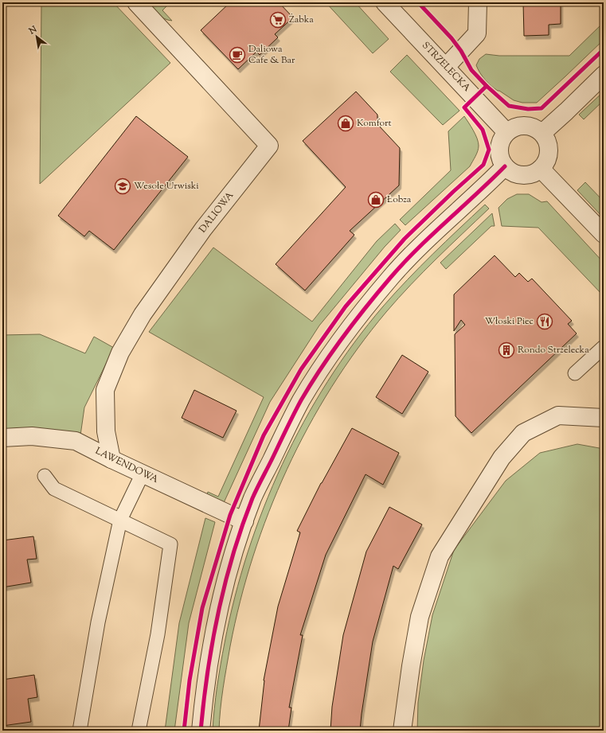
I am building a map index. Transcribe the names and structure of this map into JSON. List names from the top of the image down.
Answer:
{
  "streets": {
    "street": ["STRZELECKA", "DALIOWA", "LAWENDOWA"]
  },
  "crossings": [
    ["DALIOWA", "LAWENDOWA"]
  ],
  "places": {
    "supermarket": ["Żabka"],
    "cafe": ["Daliowa Cafe & Bar"],
    "shop": ["Komfort", "Łobza"],
    "school or university": ["Wesołe Urwiski"],
    "restaurant": ["Włoski Piec"],
    "building": ["Rondo Strzelecka"]
  },
  "north": "top left"
}
